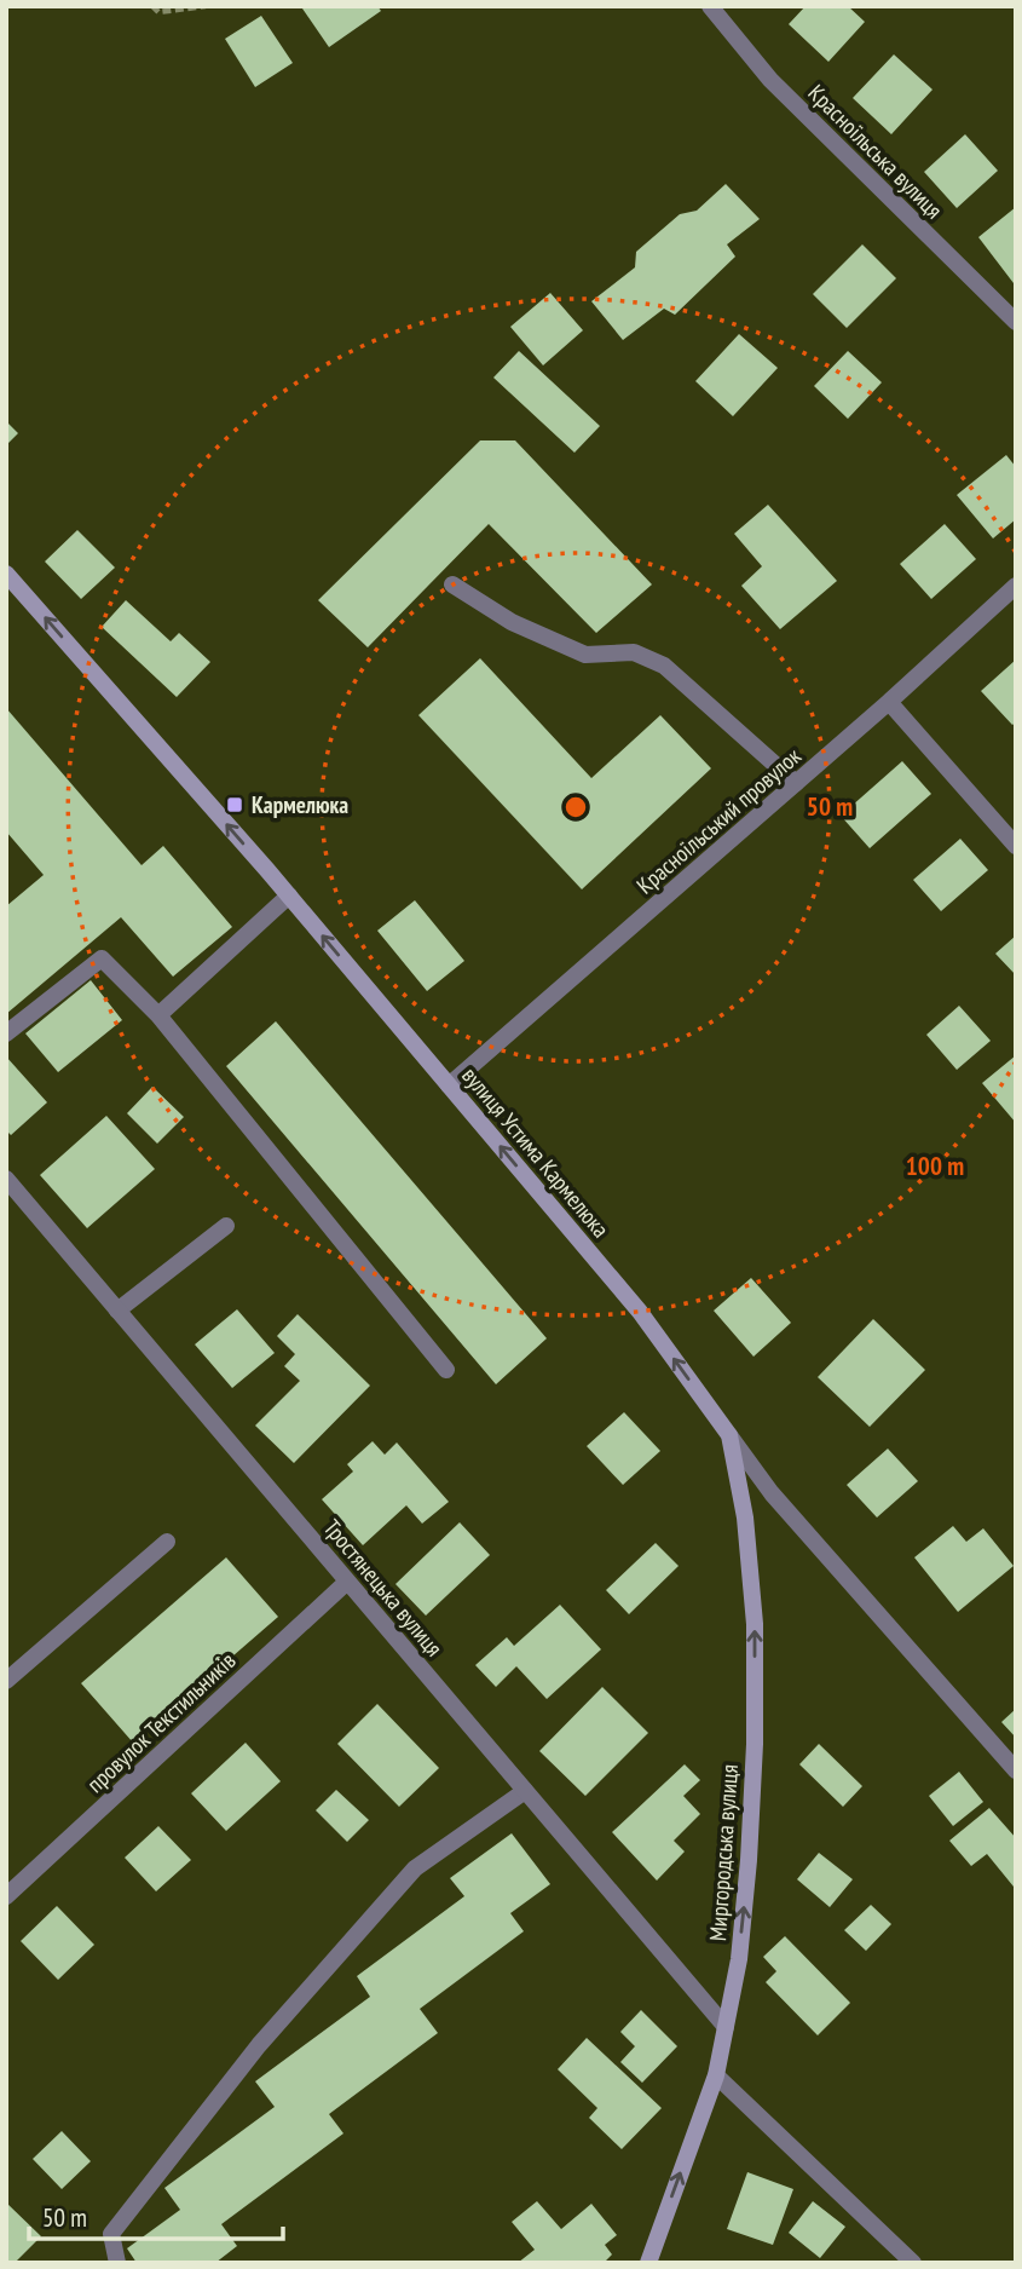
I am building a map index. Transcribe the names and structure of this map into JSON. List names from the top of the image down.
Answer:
{
  "streets": {
    "main road": ["вулиця Устима Кармелюка", "Миргородська вулиця"],
    "street": [
      "Красноїльська вулиця",
      "Красноїльський провулок",
      "Тростянецька вулиця",
      "провулок Текстильників"
    ]
  },
  "crossings": [
    ["Красноїльський провулок", "вулиця Устима Кармелюка"],
    ["вулиця Устима Кармелюка", "Миргородська вулиця"],
    ["Тростянецька вулиця", "провулок Текстильників"],
    ["Тростянецька вулиця", "Миргородська вулиця"]
  ],
  "one_way": ["вулиця Устима Кармелюка", "Миргородська вулиця"],
  "places": {
    "transit": ["Кармелюка"]
  },
  "scale_bar": "50 m",
  "rings": ["50 m", "100 m"]
}
